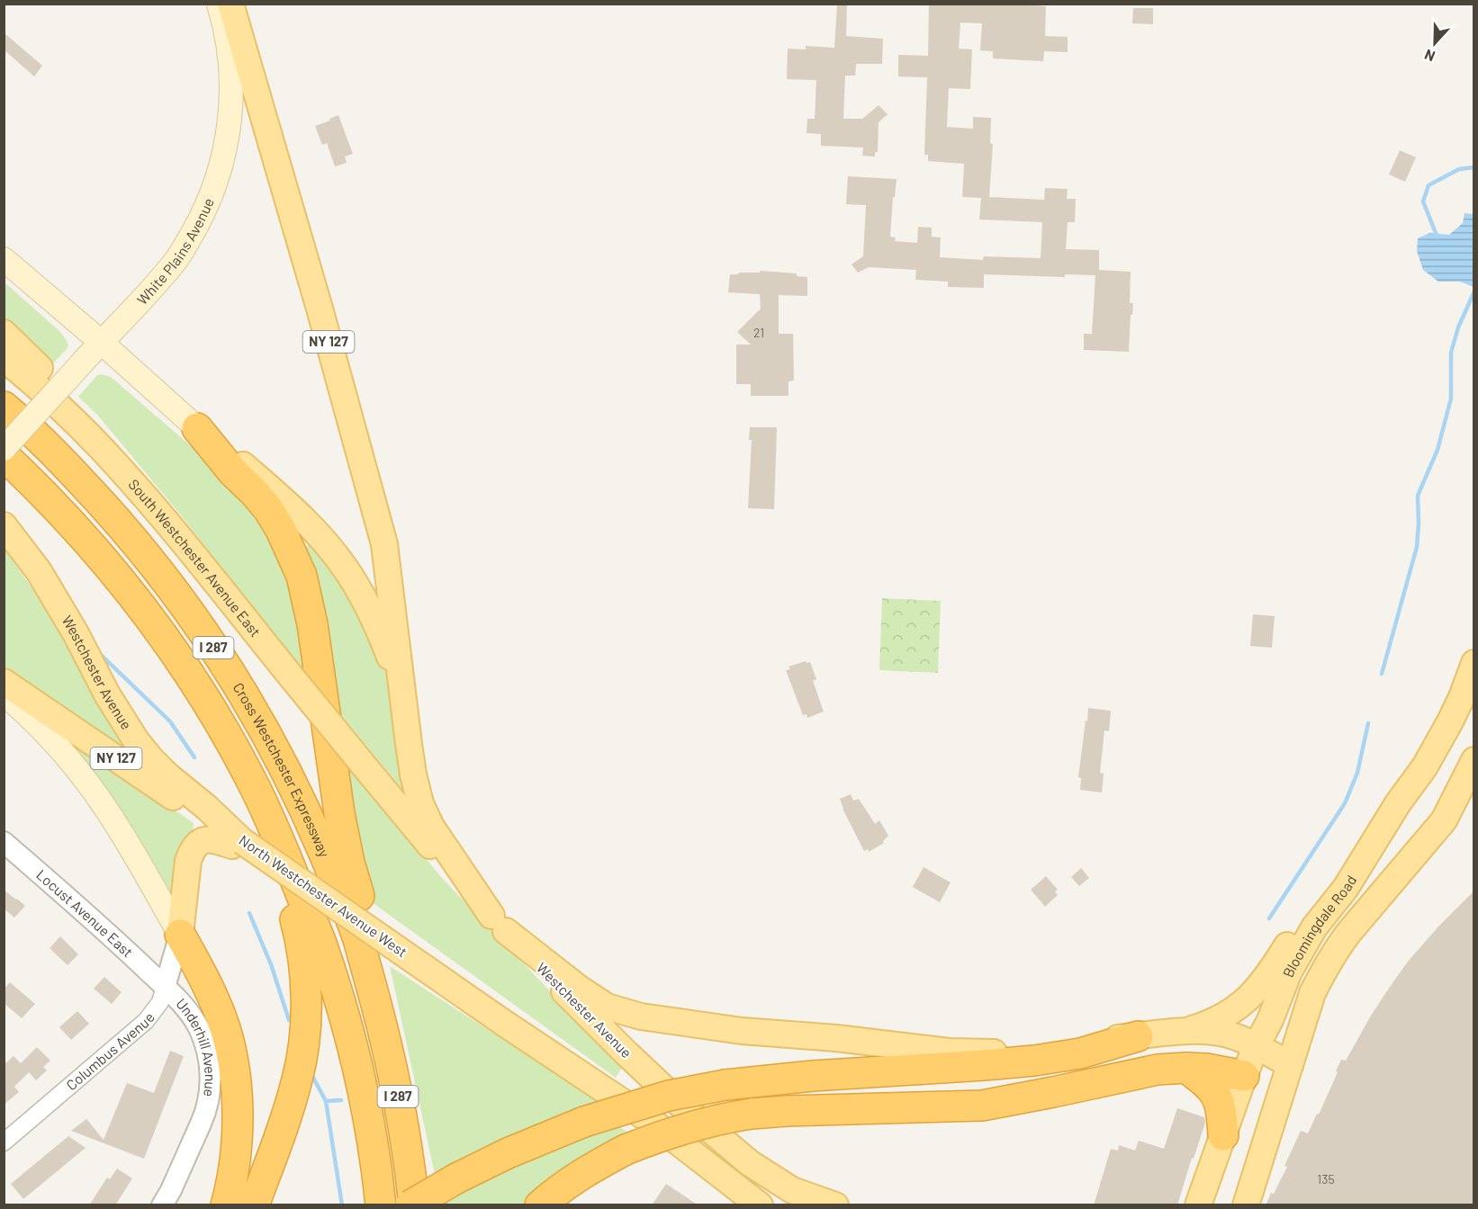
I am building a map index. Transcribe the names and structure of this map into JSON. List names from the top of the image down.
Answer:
{
  "streets": {
    "highway": ["I 287", "Cross Westchester Expressway"],
    "main road": [
      "White Plains Avenue",
      "NY 127",
      "South Westchester Avenue East",
      "Westchester Avenue",
      "North Westchester Avenue West",
      "Bloomingdale Road"
    ],
    "street": ["Locust Avenue East", "Columbus Avenue", "Underhill Avenue"]
  },
  "crossings": [
    ["NY 127", "Westchester Avenue"],
    ["NY 127", "North Westchester Avenue West"],
    ["South Westchester Avenue East", "Westchester Avenue"],
    ["Westchester Avenue", "North Westchester Avenue West"],
    ["Locust Avenue East", "Columbus Avenue"],
    ["Locust Avenue East", "Underhill Avenue"],
    ["Columbus Avenue", "Underhill Avenue"]
  ],
  "house_numbers": ["21", "135"],
  "north": "bottom"
}
